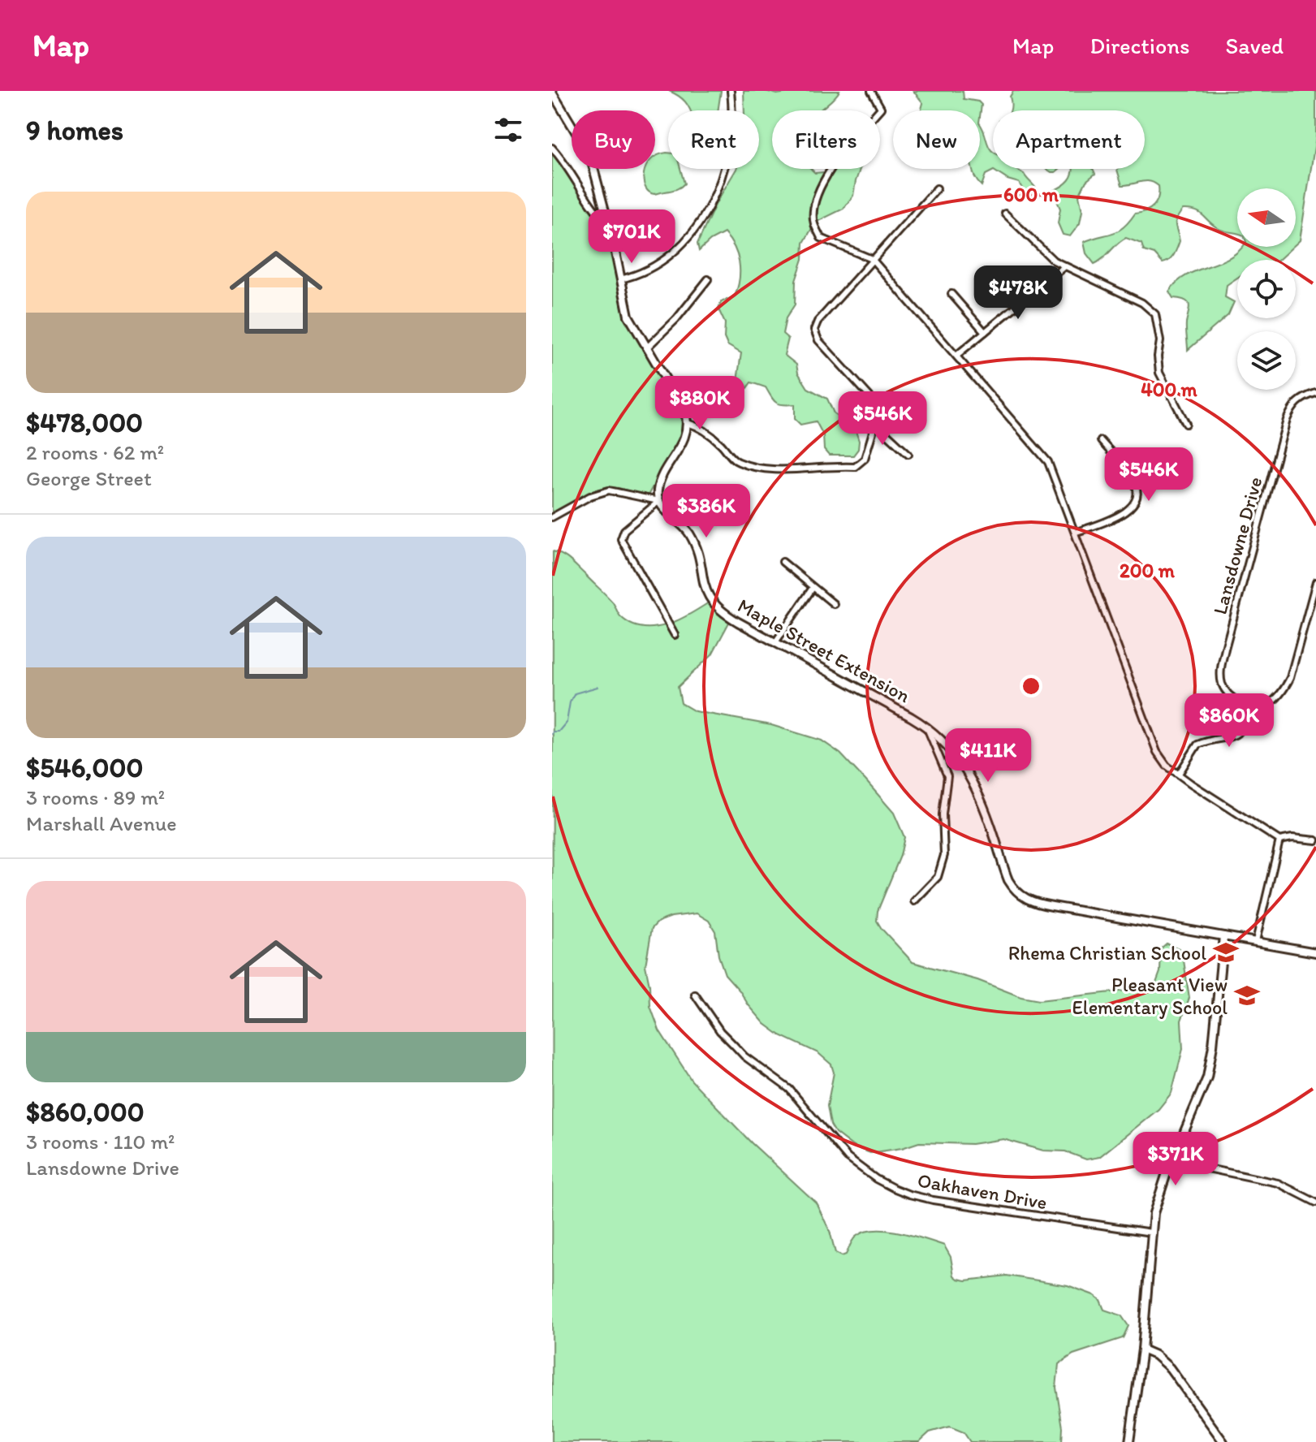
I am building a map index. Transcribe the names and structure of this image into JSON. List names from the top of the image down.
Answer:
{
  "streets": {
    "street": ["Lansdowne Drive", "Maple Street Extension", "Oakhaven Drive"]
  },
  "places": {
    "school or university": ["Rhema Christian School", "Pleasant View Elementary School"]
  },
  "north": "left",
  "page": {
    "header": "Map",
    "nav": ["Map", "Directions", "Saved"],
    "heading": "9 homes",
    "chip": [
      "Buy",
      "Rent",
      "Filters",
      "New",
      "Apartment"
    ],
    "list": [
      {
        "name": "$478,000",
        "note": "2 rooms · 62 m² · George Street"
      },
      {
        "name": "$546,000",
        "note": "3 rooms · 89 m² · Marshall Avenue"
      },
      {
        "name": "$860,000",
        "note": "3 rooms · 110 m² · Lansdowne Drive"
      }
    ],
    "price": [
      "$701K",
      "$478K",
      "$880K",
      "$546K",
      "$546K",
      "$386K",
      "$860K",
      "$411K",
      "$371K"
    ]
  },
  "rings": ["600 m", "400 m", "200 m"]
}
